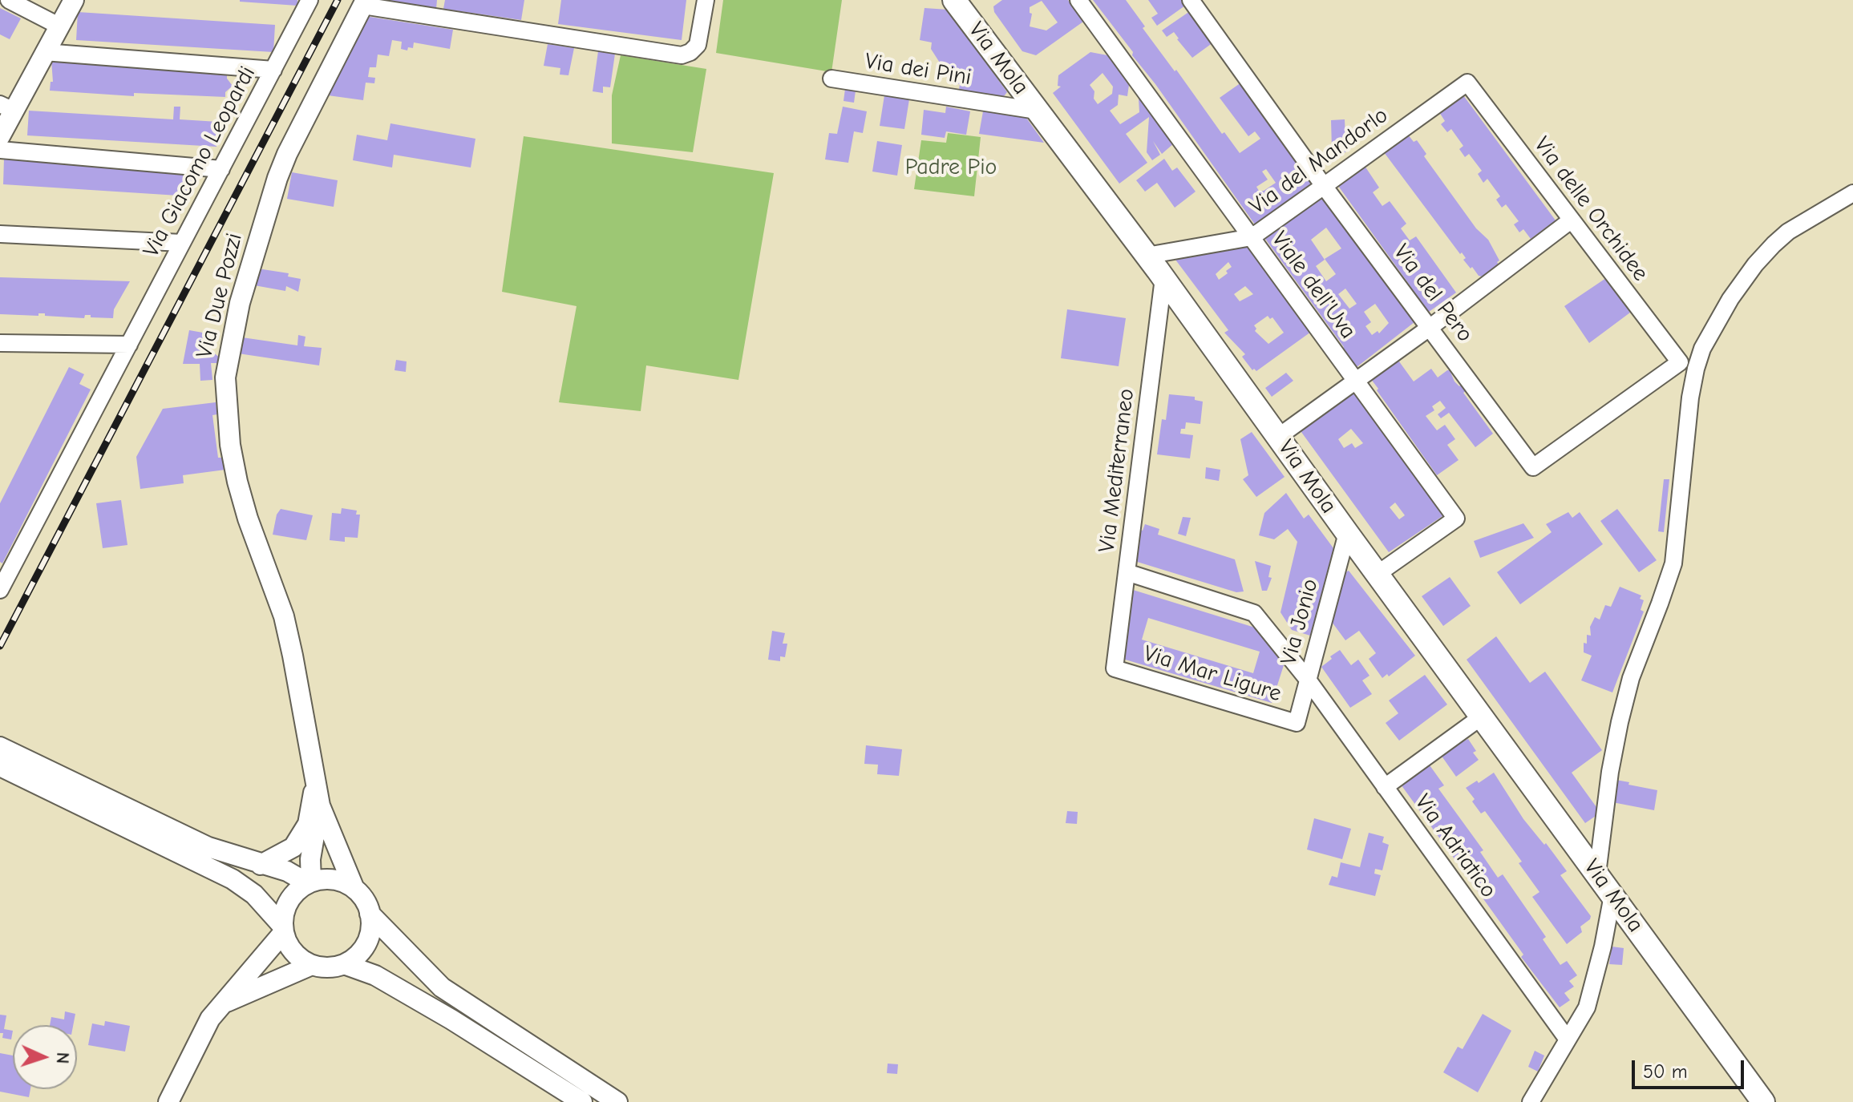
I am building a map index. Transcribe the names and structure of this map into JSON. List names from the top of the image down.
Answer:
{
  "streets": {
    "main road": ["Via Mola"],
    "street": [
      "Via dei Pini",
      "Via del Mandorlo",
      "Via Giacomo Leopardi",
      "Via delle Orchidee",
      "Viale dell'Uva",
      "Via del Pero",
      "Via Due Pozzi",
      "Via Mediterraneo",
      "Via Jonio",
      "Via Mar Ligure",
      "Via Adriatico"
    ]
  },
  "crossings": [
    ["Via Mola", "Via dei Pini"],
    ["Via Mola", "Via del Mandorlo"],
    ["Via Mola", "Viale dell'Uva"],
    ["Via Mola", "Via Mediterraneo"],
    ["Via Mola", "Via Jonio"],
    ["Via del Mandorlo", "Via delle Orchidee"],
    ["Via del Mandorlo", "Viale dell'Uva"],
    ["Via del Mandorlo", "Via del Pero"],
    ["Via delle Orchidee", "Via del Pero"],
    ["Via Mediterraneo", "Via Mar Ligure"],
    ["Via Mediterraneo", "Via Adriatico"],
    ["Via Jonio", "Via Mar Ligure"],
    ["Via Jonio", "Via Adriatico"]
  ],
  "parks": ["Padre Pio"],
  "scale_bar": "50 m",
  "north": "right"
}
